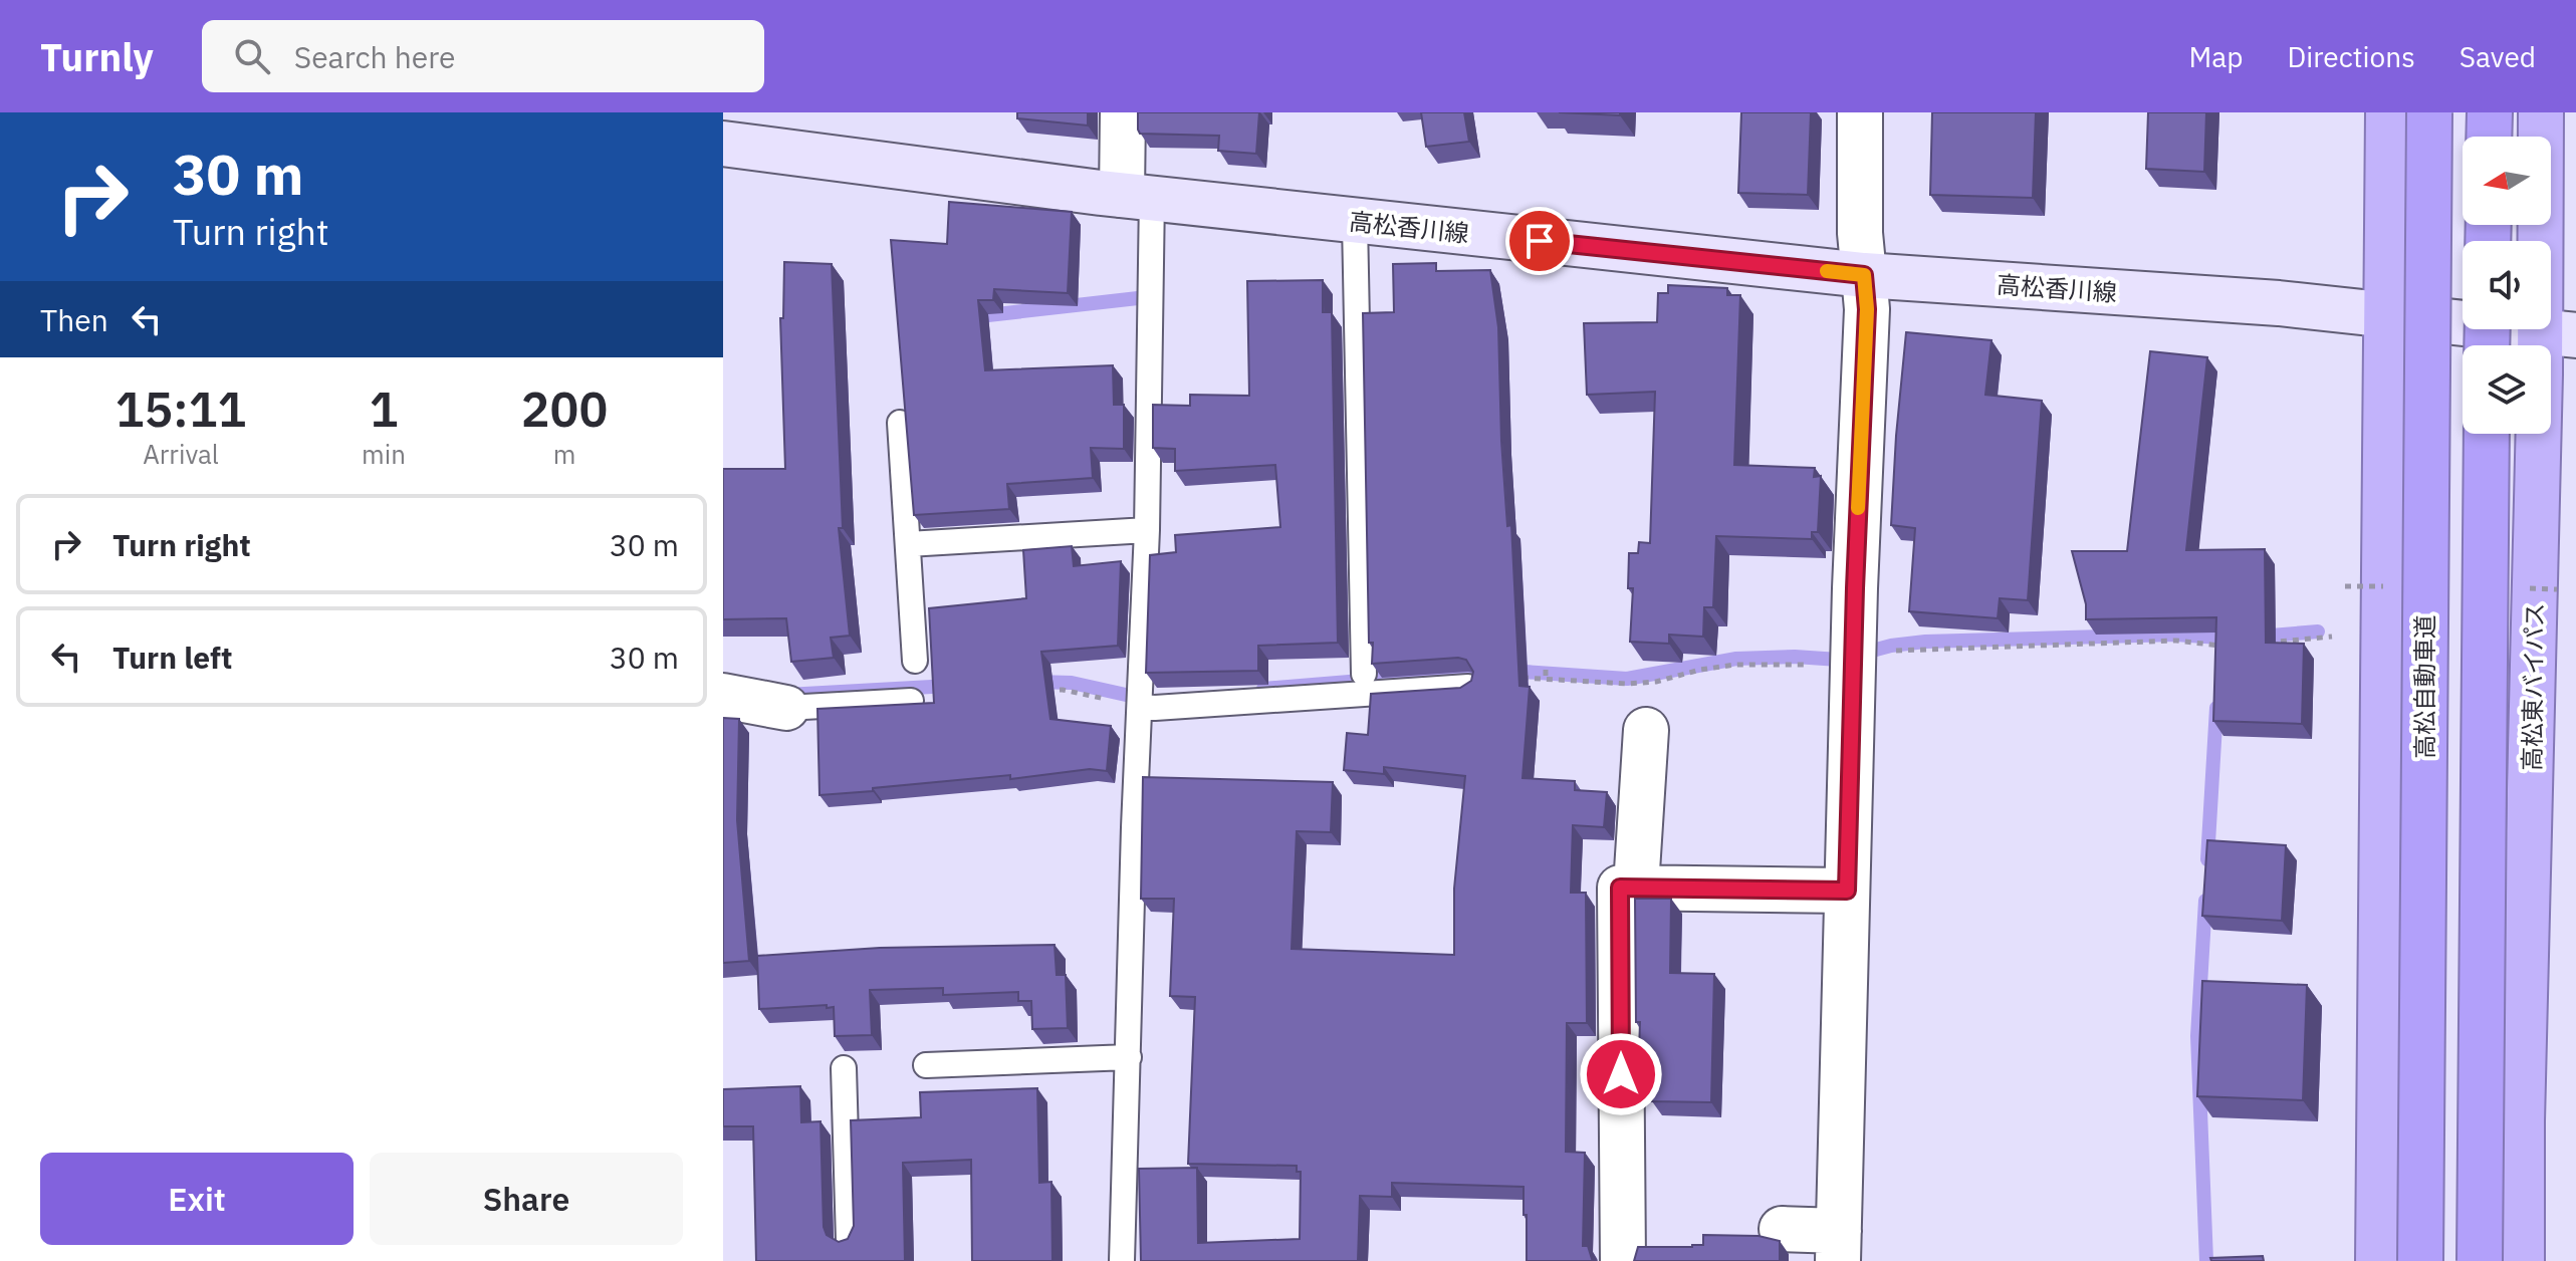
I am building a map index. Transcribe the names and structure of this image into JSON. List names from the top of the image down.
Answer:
{
  "streets": {
    "highway": ["高松自動車道", "高松東バイパス"],
    "main road": ["高松香川線"]
  },
  "crossings": [
    ["高松香川線", "高松東バイパス"]
  ],
  "north": "left",
  "page": {
    "header": "Turnly",
    "search": "Search here",
    "nav": ["Map", "Directions", "Saved"],
    "turn": ["30 m", "Turn right"],
    "then": "Then",
    "eta": [
      "15:11",
      "Arrival",
      "1",
      "min",
      "200",
      "m"
    ],
    "list": [
      {
        "name": "Turn right",
        "value": "30 m"
      },
      {
        "name": "Turn left",
        "value": "30 m"
      }
    ],
    "buttons": ["Exit", "Share"]
  }
}
